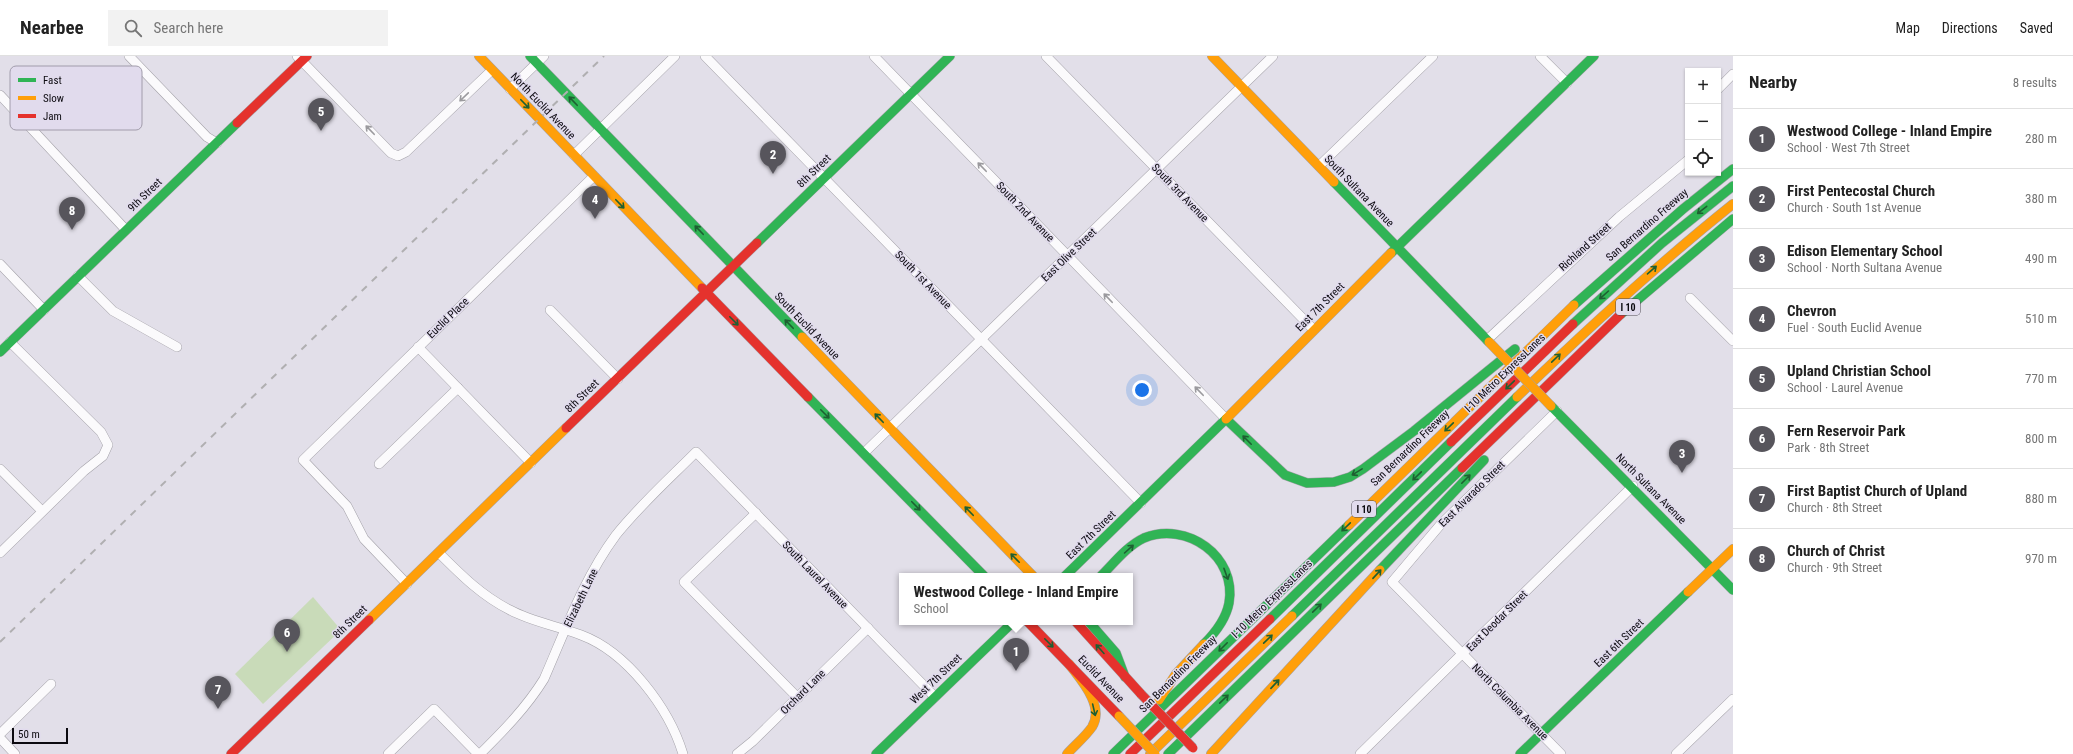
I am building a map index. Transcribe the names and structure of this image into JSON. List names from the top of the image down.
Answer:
{
  "streets": {
    "main road": [
      "North Euclid Avenue",
      "8th Street",
      "South Sultana Avenue",
      "9th Street",
      "San Bernardino Freeway",
      "East 7th Street",
      "I 10",
      "South Euclid Avenue",
      "I-10 Metro ExpressLanes",
      "North Sultana Avenue",
      "East 6th Street",
      "West 7th Street",
      "Euclid Avenue"
    ],
    "street": [
      "South 3rd Avenue",
      "South 2nd Avenue",
      "Richland Street",
      "East Olive Street",
      "South 1st Avenue",
      "Euclid Place",
      "East Alvarado Street",
      "South Laurel Avenue",
      "Elizabeth Lane",
      "East Deodar Street",
      "Orchard Lane",
      "North Columbia Avenue"
    ]
  },
  "crossings": [
    ["8th Street", "South 2nd Avenue"],
    ["8th Street", "South 1st Avenue"],
    ["8th Street", "Euclid Place"],
    ["8th Street", "South Euclid Avenue"],
    ["South Sultana Avenue", "Richland Street"],
    ["South Sultana Avenue", "East Olive Street"],
    ["South Sultana Avenue", "East 7th Street"],
    ["South Sultana Avenue", "North Sultana Avenue"],
    ["South 3rd Avenue", "East Olive Street"],
    ["South 3rd Avenue", "East 7th Street"],
    ["South 2nd Avenue", "East Olive Street"],
    ["South 2nd Avenue", "East 7th Street"],
    ["Richland Street", "North Sultana Avenue"],
    ["East Olive Street", "South 1st Avenue"],
    ["East Olive Street", "South Euclid Avenue"],
    ["South 1st Avenue", "East 7th Street"],
    ["North Sultana Avenue", "East Alvarado Street"],
    ["North Sultana Avenue", "East Deodar Street"],
    ["North Sultana Avenue", "East 6th Street"],
    ["East Alvarado Street", "North Columbia Avenue"],
    ["South Laurel Avenue", "Elizabeth Lane"],
    ["South Laurel Avenue", "West 7th Street"],
    ["South Laurel Avenue", "Orchard Lane"],
    ["East Deodar Street", "North Columbia Avenue"],
    ["East 6th Street", "North Columbia Avenue"]
  ],
  "one_way": ["South 2nd Avenue"],
  "legend": ["Fast", "Slow", "Jam"],
  "scale_bar": "50 m",
  "page": {
    "header": "Nearbee",
    "search": "Search here",
    "nav": ["Map", "Directions", "Saved"],
    "heading": ["Nearby", "8 results"],
    "map_buttons": ["+", "−"],
    "pins": [
      "5",
      "2",
      "4",
      "8",
      "3",
      "6",
      "1",
      "7"
    ],
    "list": [
      {
        "mark": "1",
        "name": "Westwood College - Inland Empire",
        "note": "School · West 7th Street",
        "value": "280 m"
      },
      {
        "mark": "2",
        "name": "First Pentecostal Church",
        "note": "Church · South 1st Avenue",
        "value": "380 m"
      },
      {
        "mark": "3",
        "name": "Edison Elementary School",
        "note": "School · North Sultana Avenue",
        "value": "490 m"
      },
      {
        "mark": "4",
        "name": "Chevron",
        "note": "Fuel · South Euclid Avenue",
        "value": "510 m"
      },
      {
        "mark": "5",
        "name": "Upland Christian School",
        "note": "School · Laurel Avenue",
        "value": "770 m"
      },
      {
        "mark": "6",
        "name": "Fern Reservoir Park",
        "note": "Park · 8th Street",
        "value": "800 m"
      },
      {
        "mark": "7",
        "name": "First Baptist Church of Upland",
        "note": "Church · 8th Street",
        "value": "880 m"
      },
      {
        "mark": "8",
        "name": "Church of Christ",
        "note": "Church · 9th Street",
        "value": "970 m"
      }
    ],
    "popup": ["Westwood College - Inland Empire", "School"],
    "scale": "50 m"
  }
}
